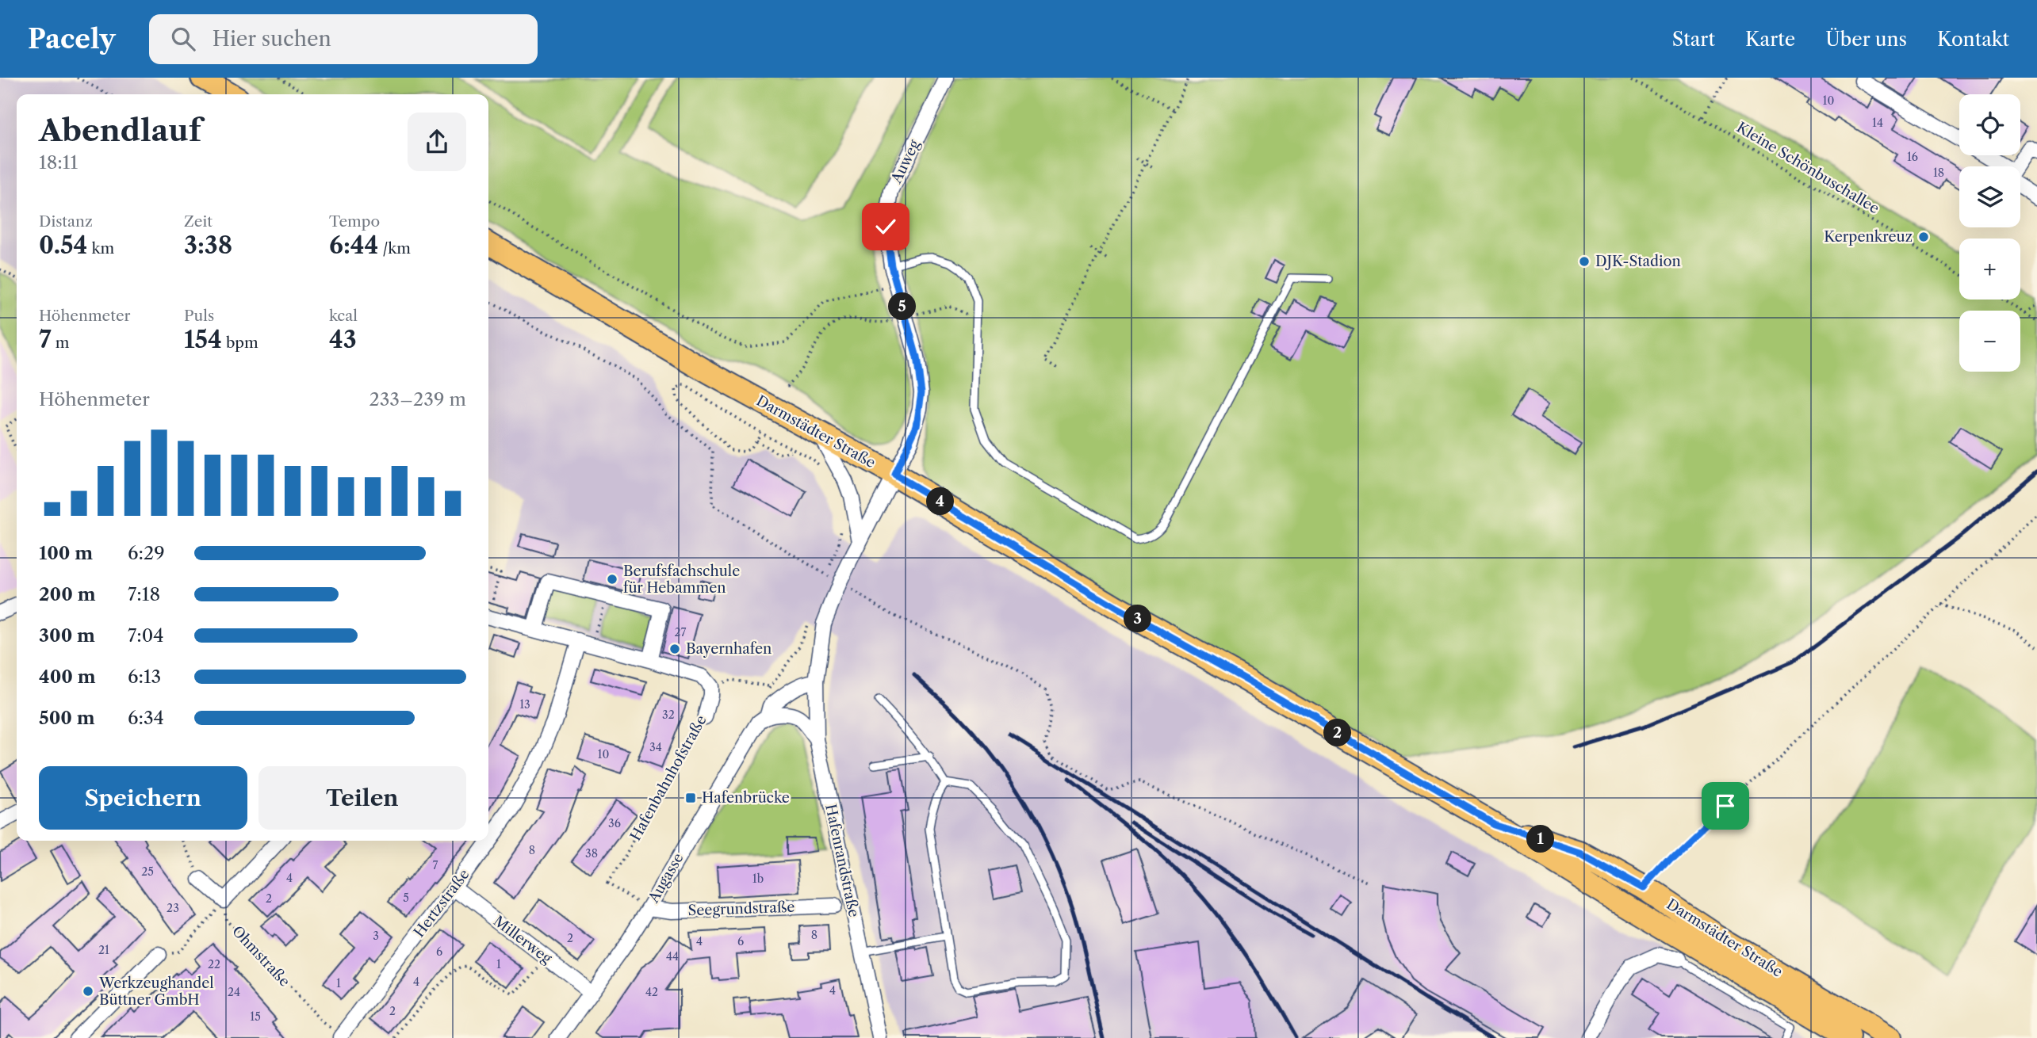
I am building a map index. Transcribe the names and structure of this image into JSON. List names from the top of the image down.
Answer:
{
  "streets": {
    "main road": ["Darmstädter Straße"],
    "street": [
      "Auweg",
      "Hafenbahnhofstraße",
      "Hafenrandstraße",
      "Augasse",
      "Hertzstraße",
      "Seegrundstraße",
      "Millerweg"
    ],
    "path": ["Kleine Schönbuschallee", "Ohmstraße"]
  },
  "crossings": [
    ["Auweg", "Darmstädter Straße"],
    ["Hafenbahnhofstraße", "Augasse"],
    ["Hafenbahnhofstraße", "Hertzstraße"],
    ["Hafenbahnhofstraße", "Seegrundstraße"],
    ["Hafenrandstraße", "Augasse"],
    ["Augasse", "Seegrundstraße"],
    ["Augasse", "Millerweg"],
    ["Hertzstraße", "Millerweg"],
    ["Hertzstraße", "Ohmstraße"]
  ],
  "places": {
    "other": [
      "Kerpenkreuz",
      "DJK-Stadion",
      "Berufsfachschule für Hebammen",
      "Bayernhafen",
      "Werkzeughandel Büttner GmbH"
    ],
    "transit": ["Hafenbrücke"]
  },
  "house_numbers": [
    "10",
    "14",
    "16",
    "18",
    "27",
    "13",
    "32",
    "34",
    "10",
    "36",
    "8",
    "38",
    "7",
    "25",
    "4",
    "1b",
    "5",
    "2",
    "23",
    "8",
    "3",
    "2",
    "4",
    "6",
    "21",
    "6",
    "44",
    "22",
    "1",
    "4",
    "1",
    "4",
    "24",
    "42",
    "2",
    "15"
  ],
  "page": {
    "header": "Pacely",
    "search": "Hier suchen",
    "nav": [
      "Start",
      "Karte",
      "Über uns",
      "Kontakt"
    ],
    "map_buttons": ["+", "−"],
    "heading": ["Abendlauf", "18:11"],
    "stats": [
      ["Distanz", "0.54 km"],
      ["Zeit", "3:38"],
      ["Tempo", "6:44 /km"],
      ["Höhenmeter", "7 m"],
      ["Puls", "154 bpm"],
      ["kcal", "43"]
    ],
    "pins": [
      "5",
      "4",
      "3",
      "2",
      "1"
    ],
    "chart": ["Höhenmeter", "233–239 m"],
    "list": [
      {
        "name": "100 m",
        "note": "6:29"
      },
      {
        "name": "200 m",
        "note": "7:18"
      },
      {
        "name": "300 m",
        "note": "7:04"
      },
      {
        "name": "400 m",
        "note": "6:13"
      },
      {
        "name": "500 m",
        "note": "6:34"
      }
    ],
    "buttons": ["Speichern", "Teilen"]
  }
}
